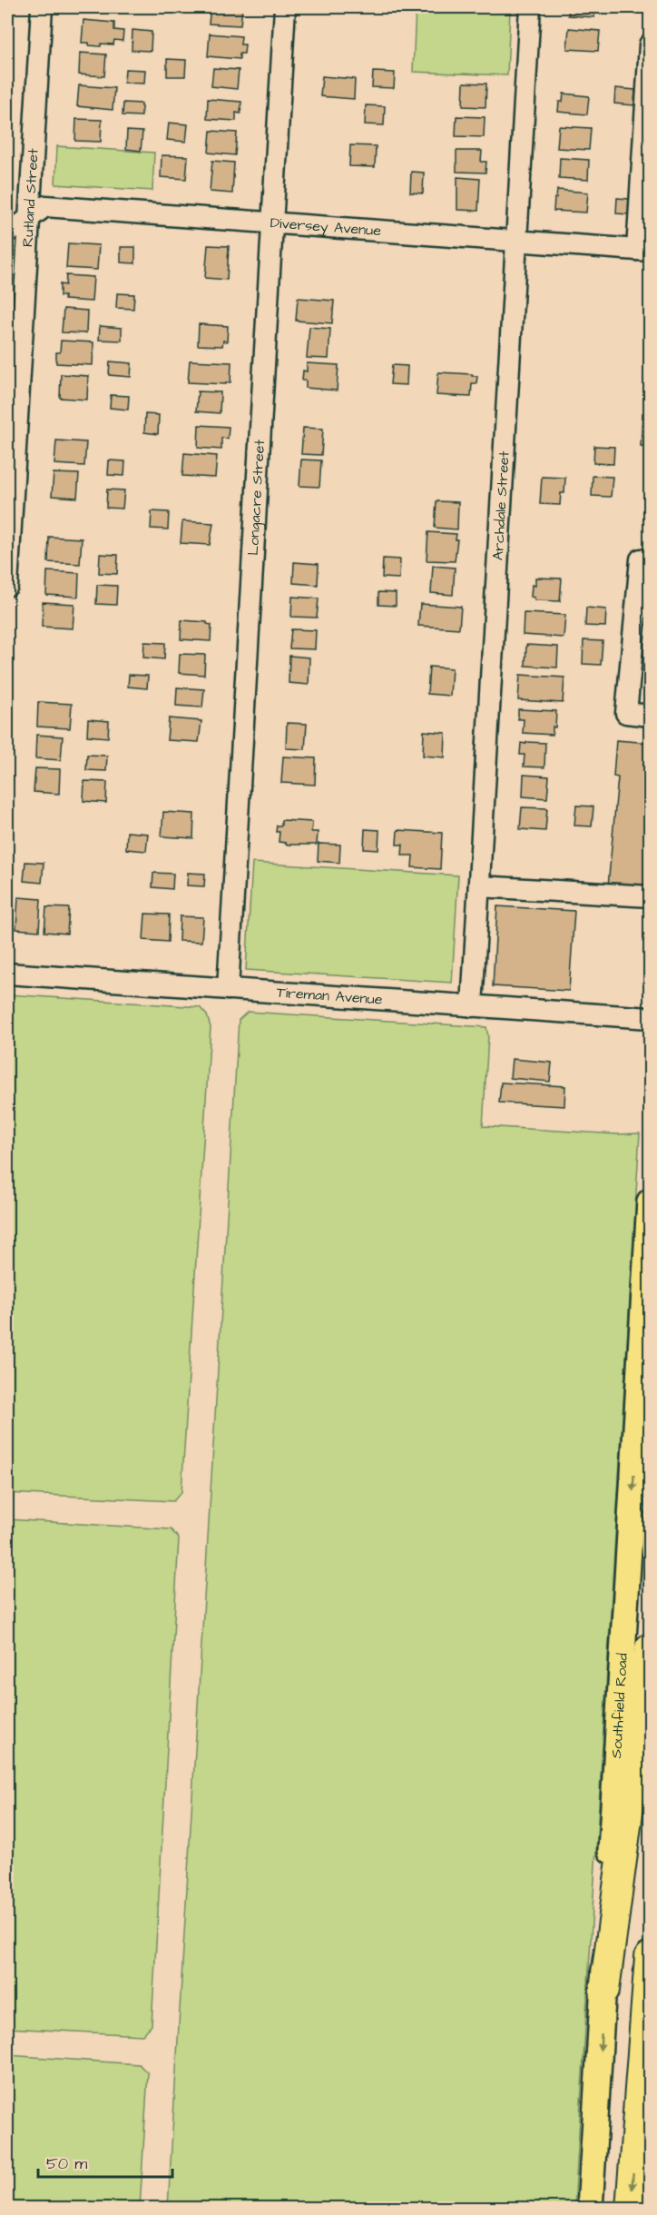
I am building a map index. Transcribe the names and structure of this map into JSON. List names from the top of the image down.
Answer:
{
  "streets": {
    "main road": ["Southfield Road"],
    "street": [
      "Rutland Street",
      "Diversey Avenue",
      "Longacre Street",
      "Archdale Street",
      "Tireman Avenue"
    ]
  },
  "crossings": [
    ["Rutland Street", "Diversey Avenue"],
    ["Diversey Avenue", "Longacre Street"],
    ["Diversey Avenue", "Archdale Street"],
    ["Longacre Street", "Tireman Avenue"],
    ["Archdale Street", "Tireman Avenue"]
  ],
  "one_way": ["Southfield Road"],
  "scale_bar": "50 m"
}
